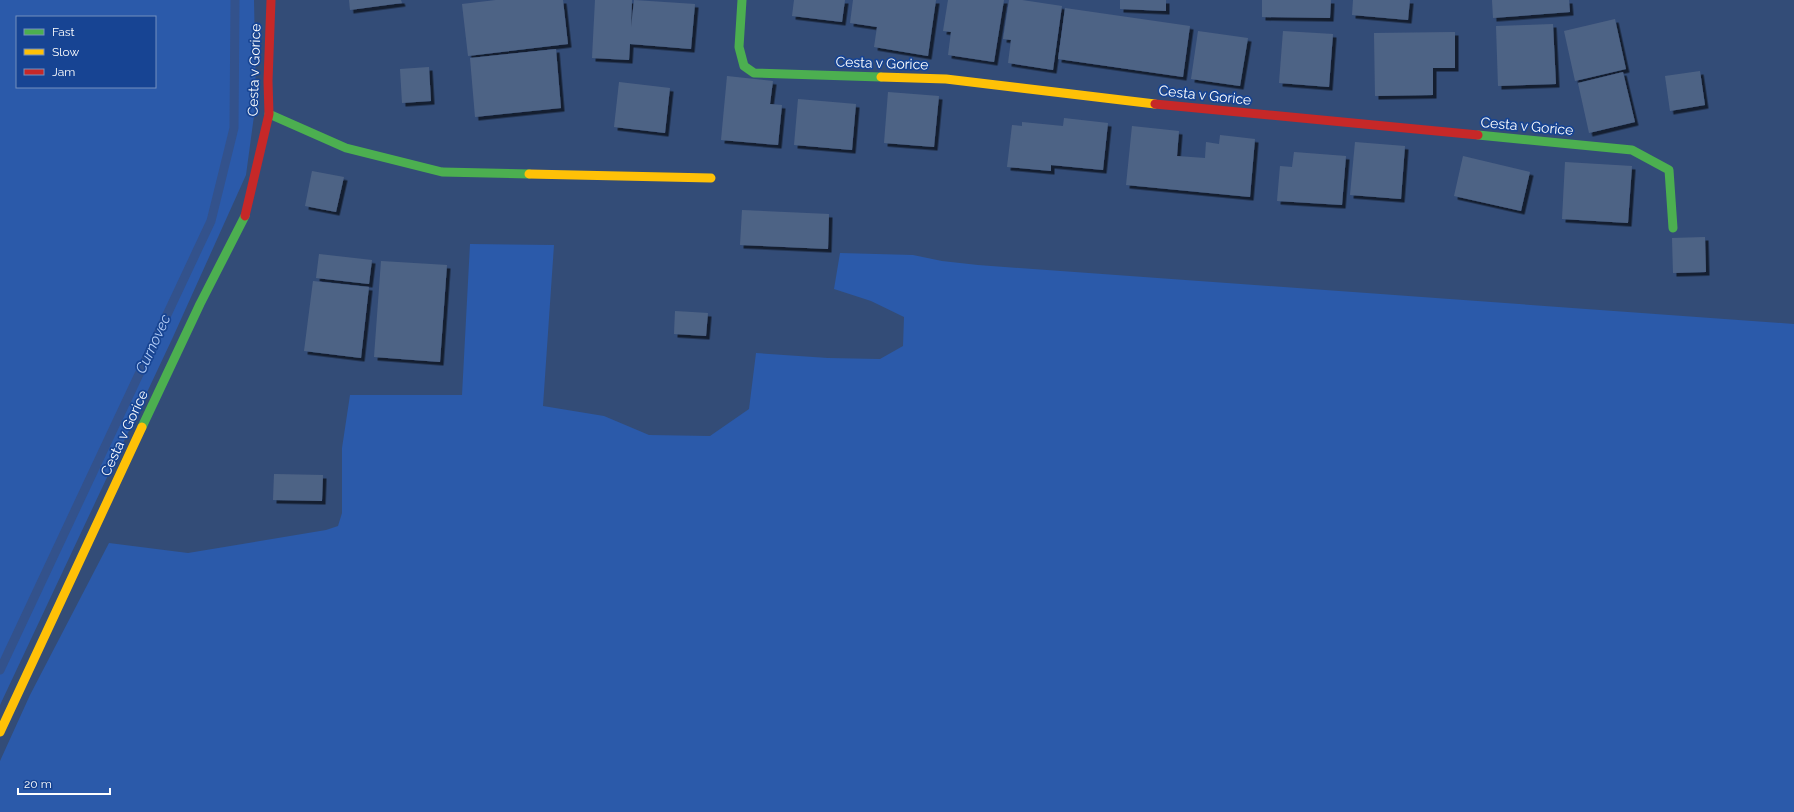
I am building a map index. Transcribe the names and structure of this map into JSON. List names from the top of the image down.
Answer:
{
  "streets": {
    "street": ["Cesta v Gorice"]
  },
  "water": ["Curnovec"],
  "legend": ["Fast", "Slow", "Jam"],
  "scale_bar": "20 m"
}
